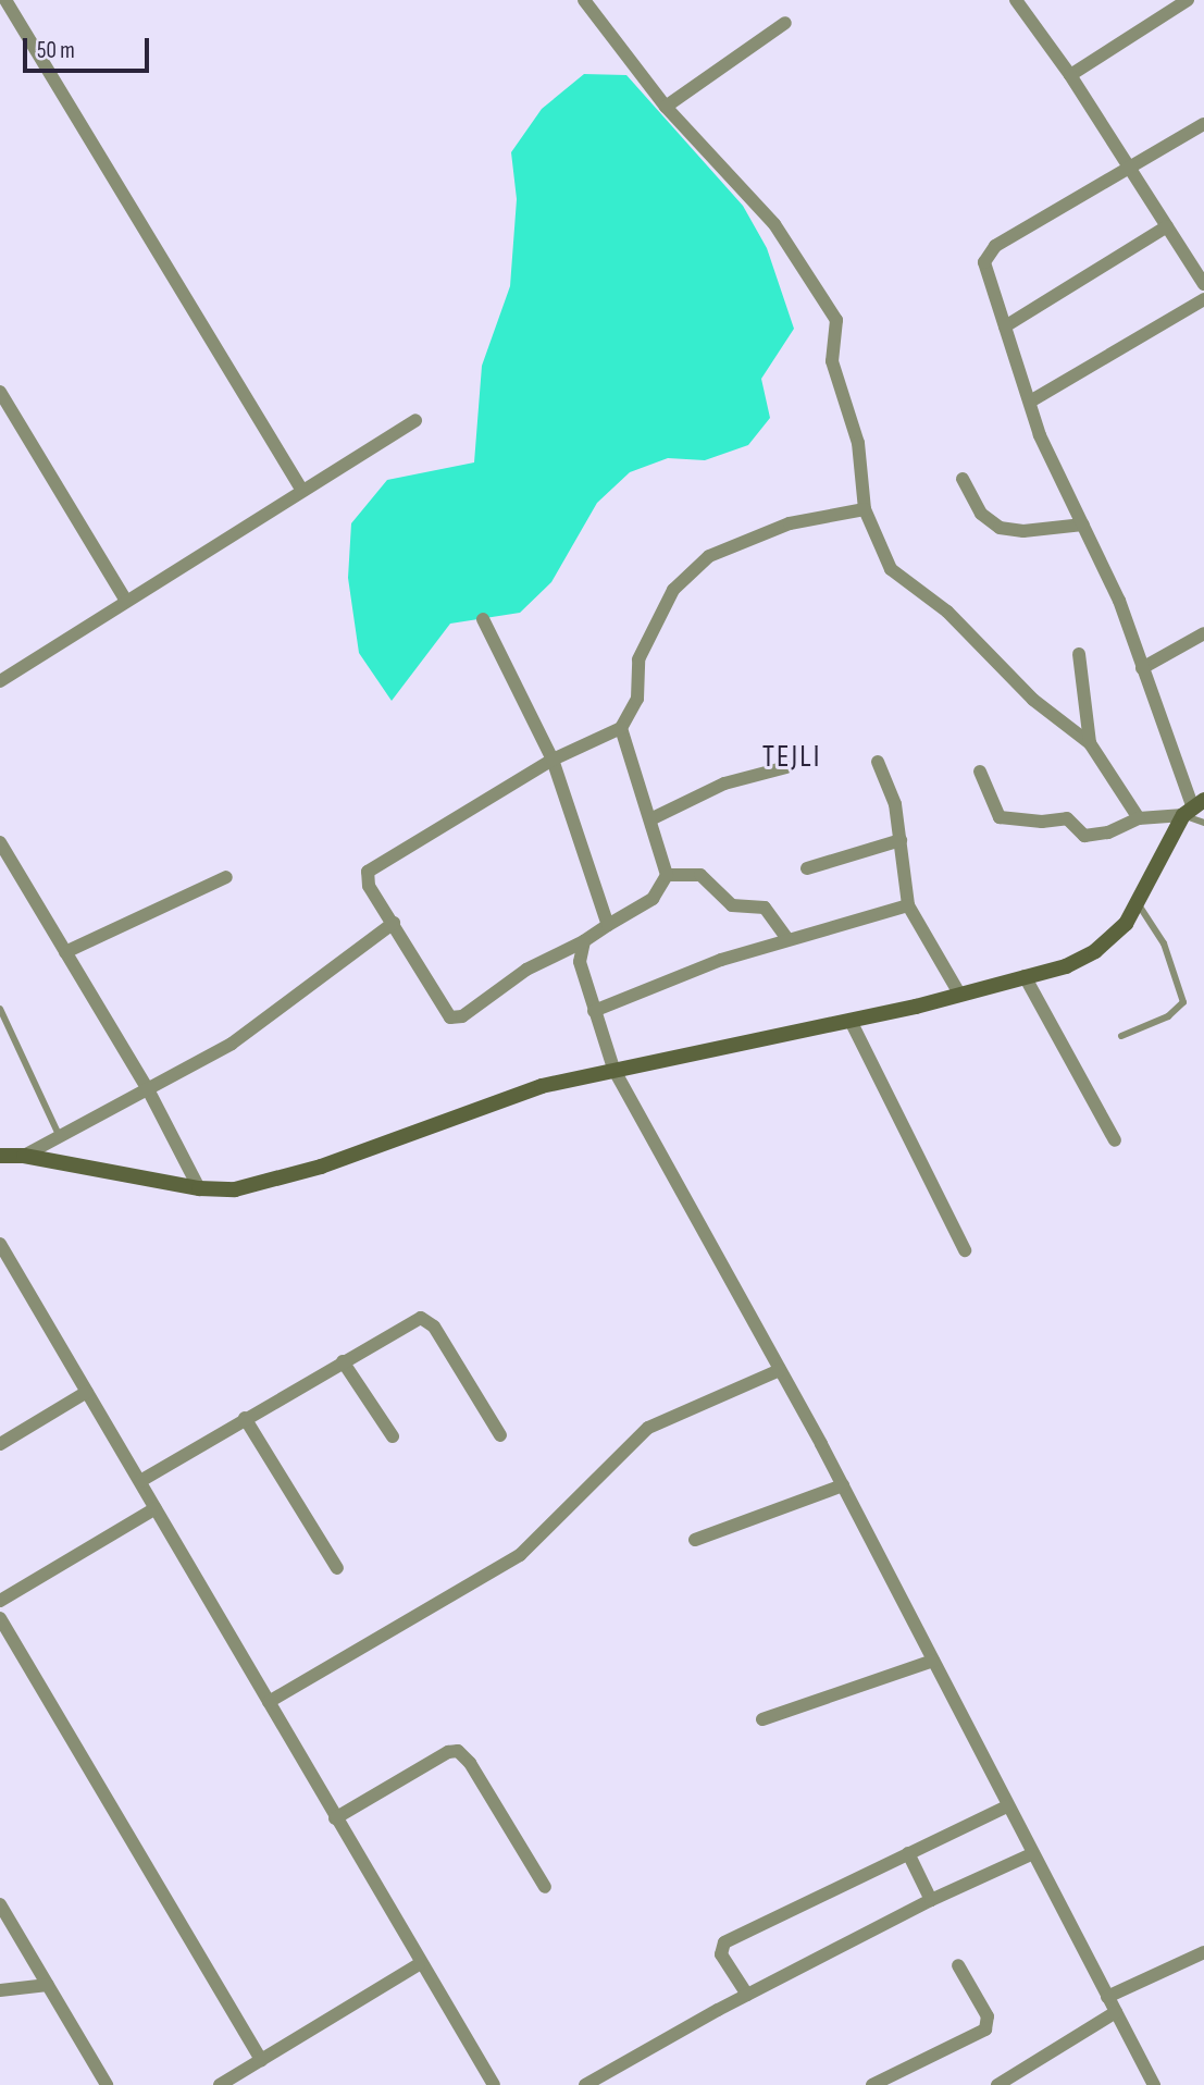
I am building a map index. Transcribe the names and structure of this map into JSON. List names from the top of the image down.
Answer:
{
  "districts": ["TEJLI"],
  "scale_bar": "50 m"
}
